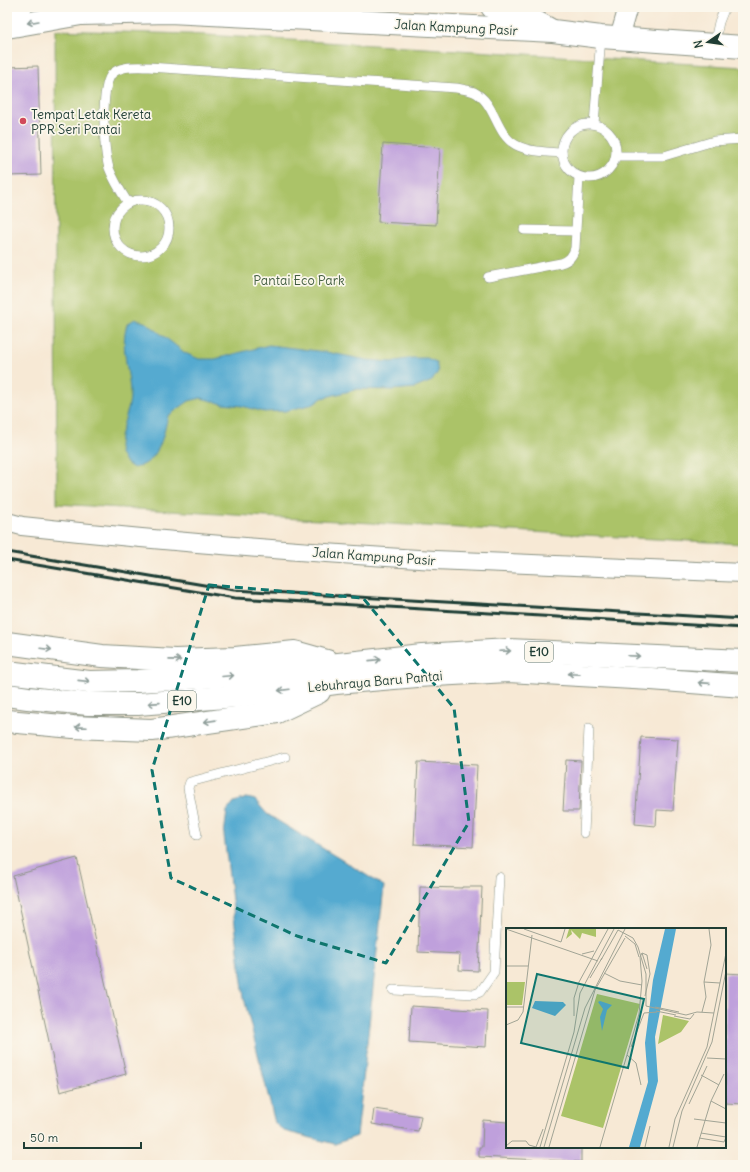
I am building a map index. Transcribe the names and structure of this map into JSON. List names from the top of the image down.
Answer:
{
  "streets": {
    "main road": ["Jalan Kampung Pasir", "E10", "Lebuhraya Baru Pantai"]
  },
  "parks": ["Pantai Eco Park"],
  "places": ["Tempat Letak Kereta PPR Seri Pantai"],
  "scale_bar": "50 m",
  "north": "left"
}
